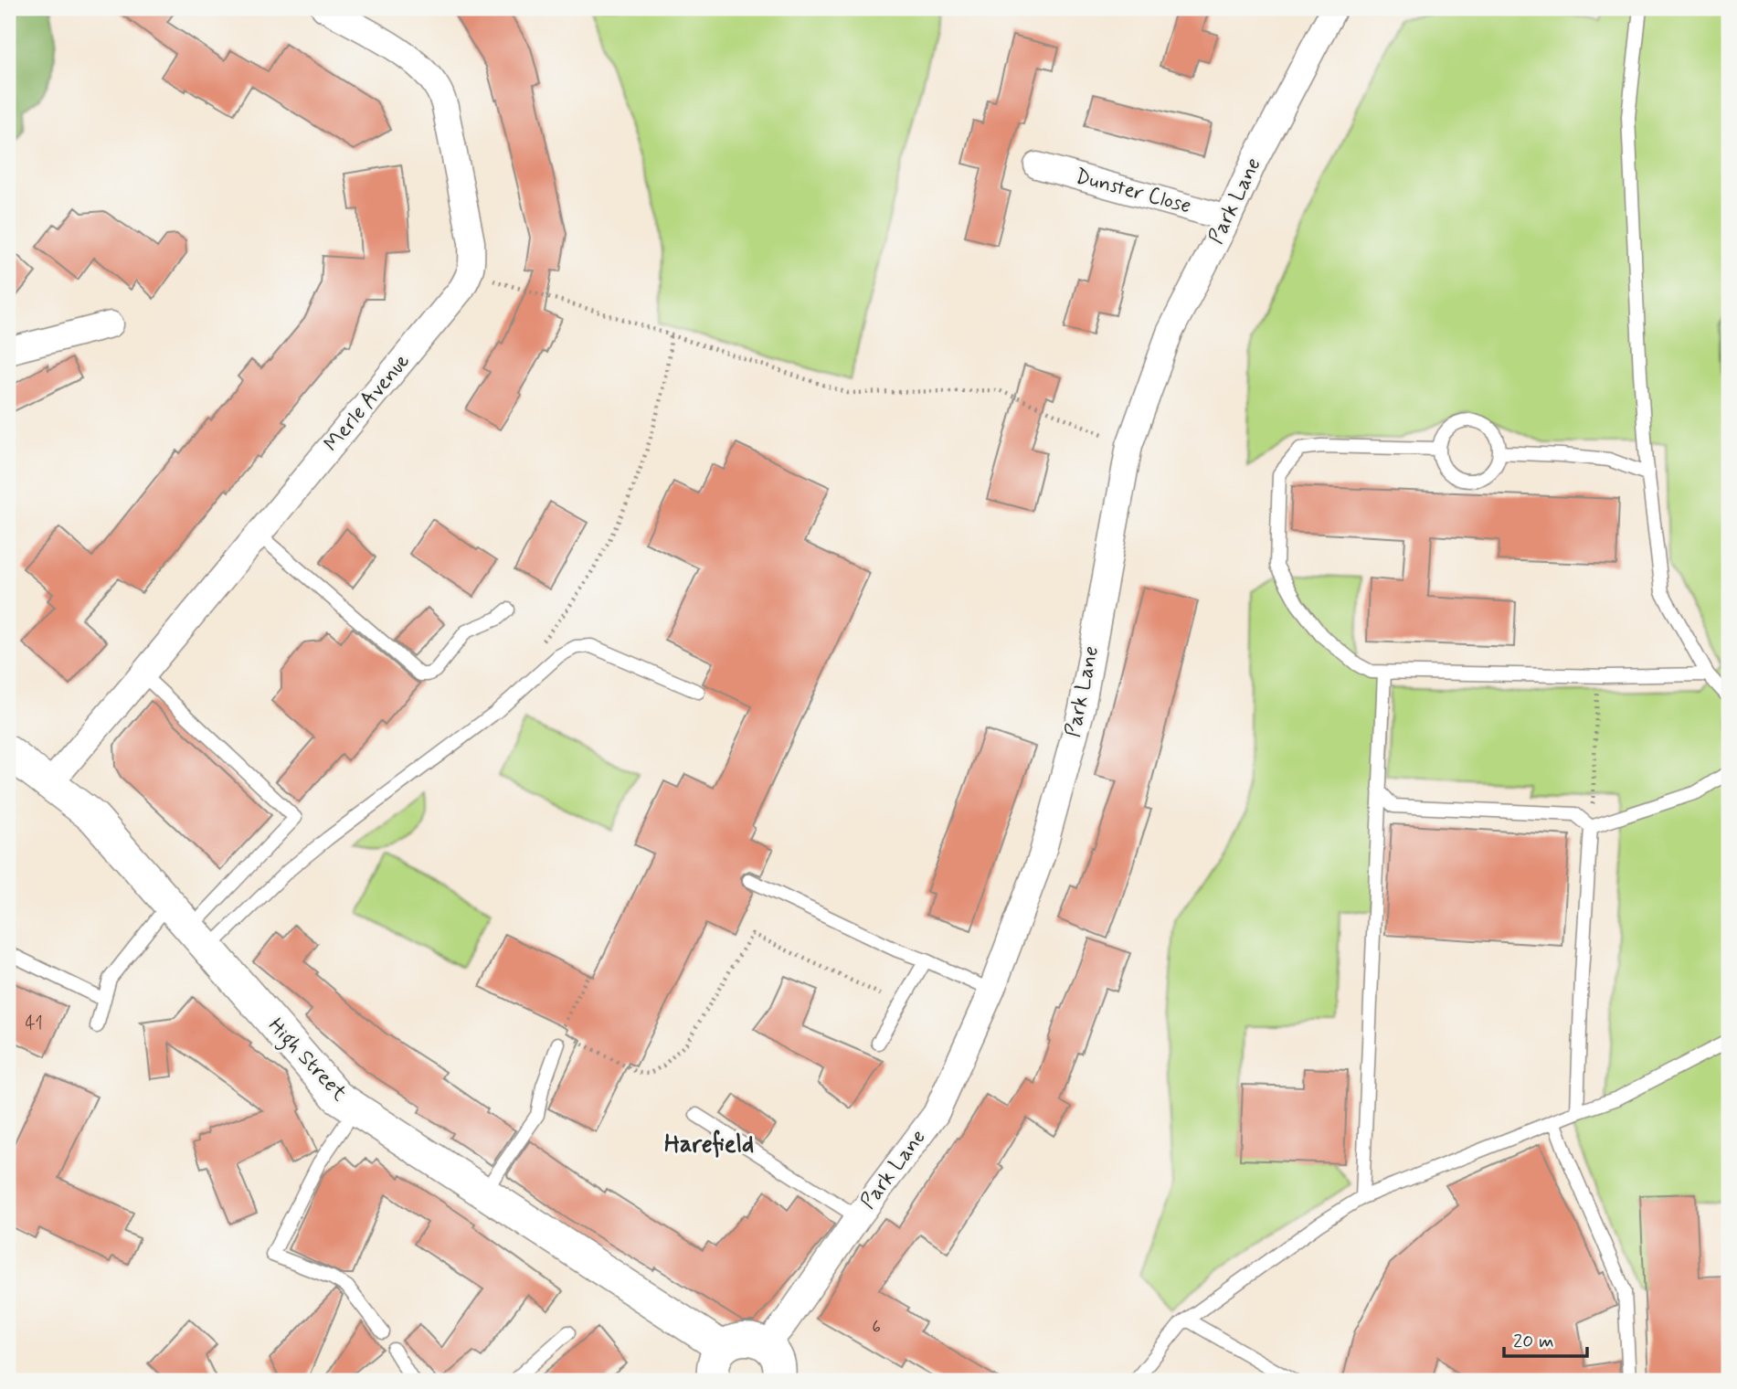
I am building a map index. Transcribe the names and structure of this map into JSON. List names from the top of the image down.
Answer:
{
  "streets": {
    "street": [
      "Dunster Close",
      "Park Lane",
      "Merle Avenue",
      "High Street"
    ]
  },
  "crossings": [
    ["Dunster Close", "Park Lane"],
    ["Merle Avenue", "High Street"]
  ],
  "districts": ["Harefield"],
  "house_numbers": ["41", "6"],
  "scale_bar": "20 m"
}
